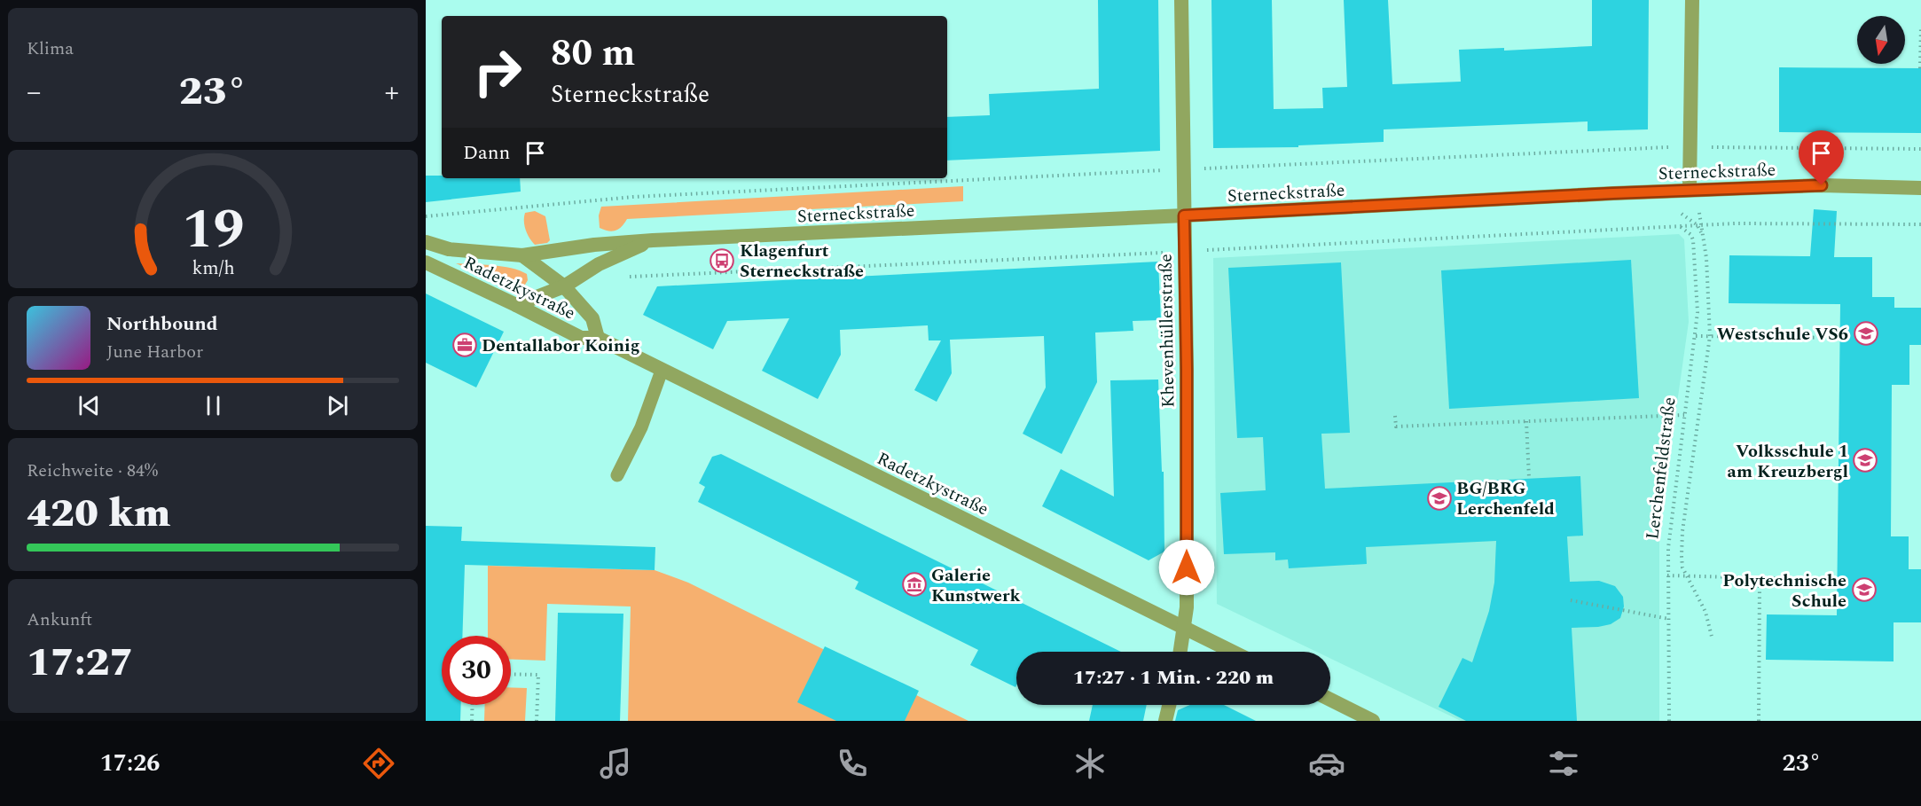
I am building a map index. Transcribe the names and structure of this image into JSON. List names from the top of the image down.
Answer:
{
  "streets": {
    "street": ["Sterneckstraße", "Radetzkystraße", "Khevenhüllerstraße"],
    "path": ["Lerchenfeldstraße"]
  },
  "crossings": [
    ["Sterneckstraße", "Radetzkystraße"],
    ["Sterneckstraße", "Khevenhüllerstraße"],
    ["Radetzkystraße", "Khevenhüllerstraße"]
  ],
  "places": {
    "bus stop": ["Klagenfurt Sterneckstraße"],
    "school or university": [
      "Westschule VS6",
      "Volksschule 1 am Kreuzbergl",
      "BG/BRG Lerchenfeld",
      "Polytechnische Schule"
    ],
    "office": ["Dentallabor Koinig"],
    "museum": ["Galerie Kunstwerk"]
  },
  "north": "bottom",
  "page": {
    "tile": [
      "Klima",
      ["Reichweite · 84%", "420 km"],
      ["Ankunft", "17:27"]
    ],
    "turn": ["80 m", "Sterneckstraße"],
    "heat": ["−", "23°", "+"],
    "then": "Dann",
    "song": ["Northbound", "June Harbor"],
    "limit": "30",
    "trip": "17:27 · 1 Min. · 220 m",
    "tabs": ["17:26", "23°"],
    "gauge": ["19", "km/h"]
  }
}
